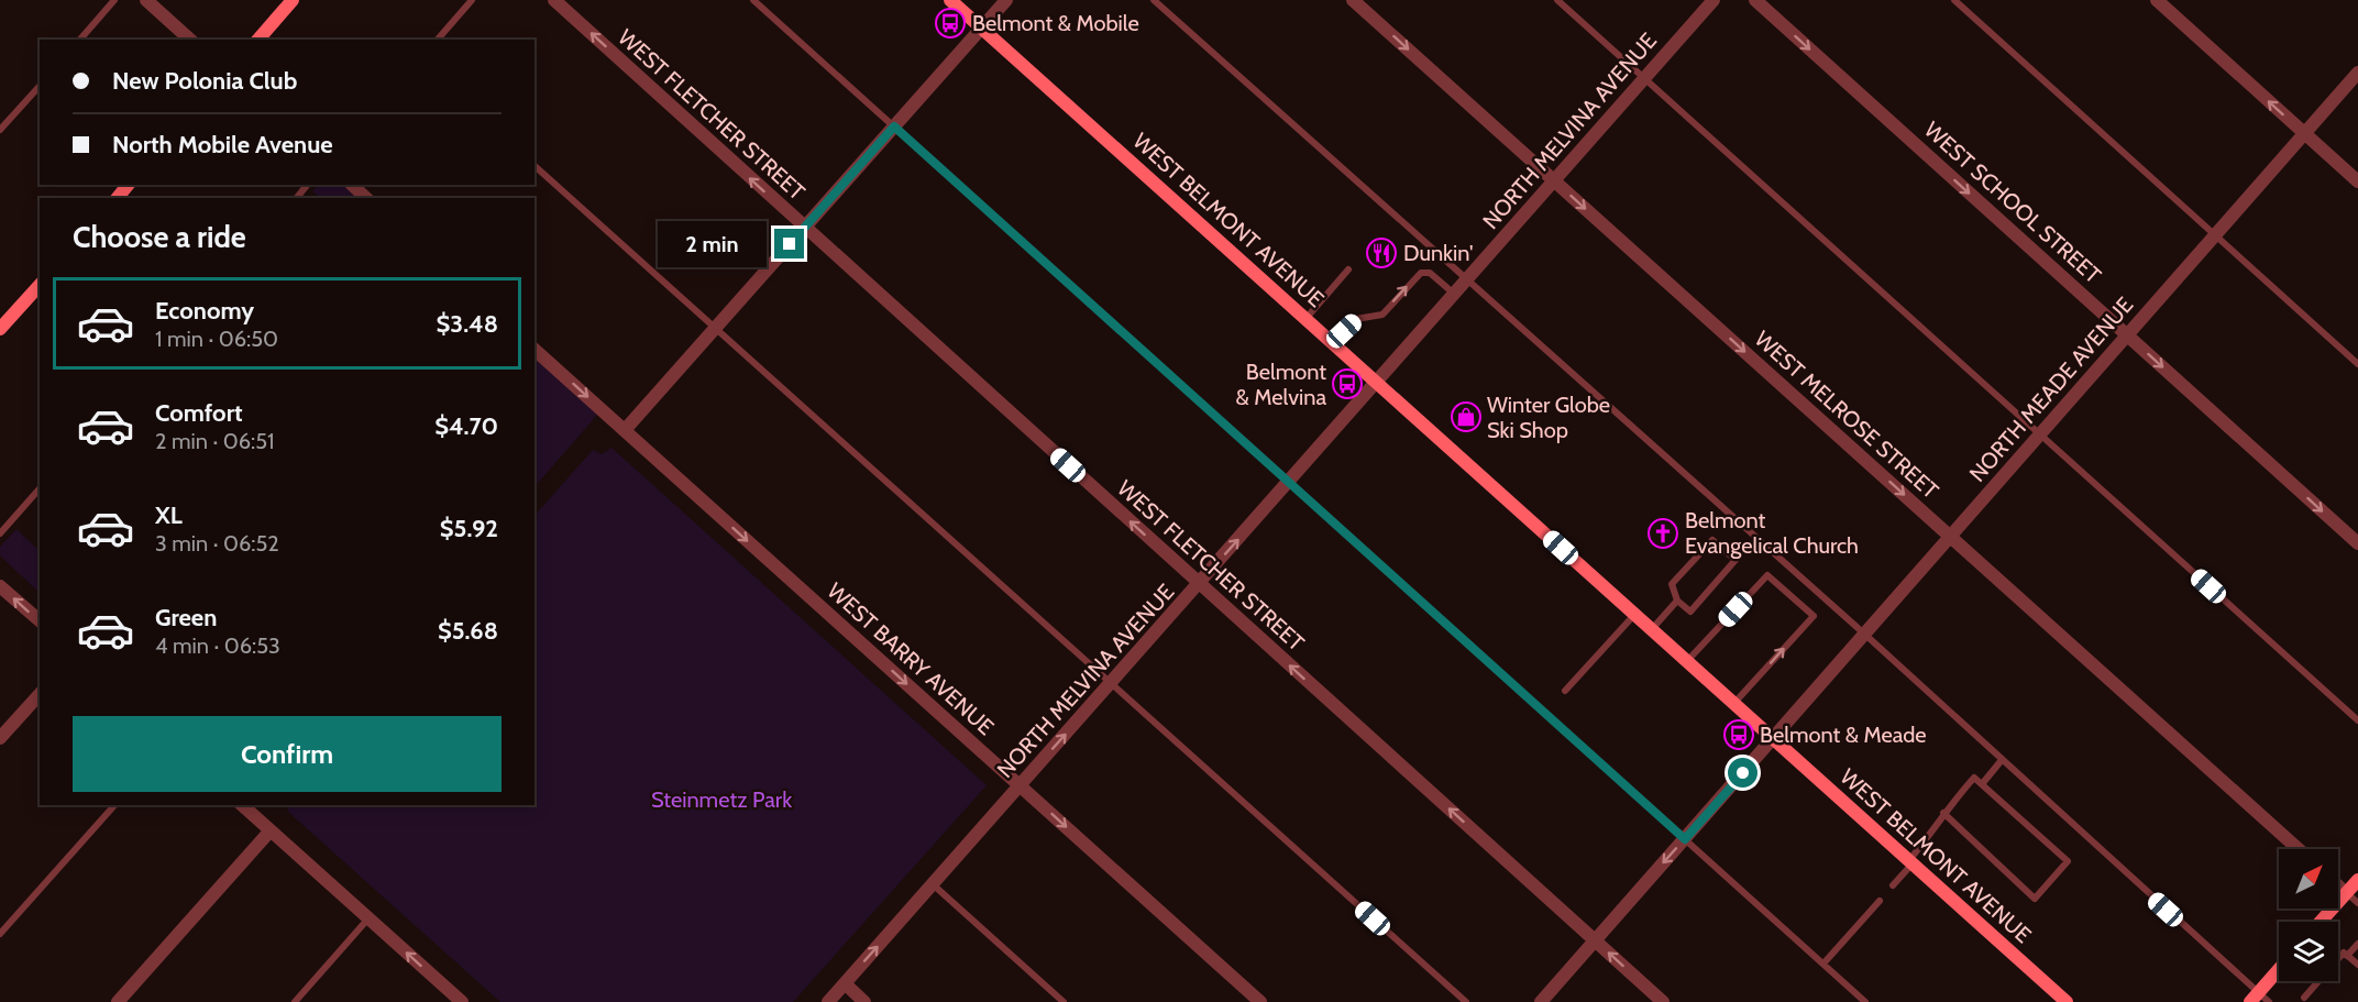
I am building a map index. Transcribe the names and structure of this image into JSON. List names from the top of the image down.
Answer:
{
  "streets": {
    "main road": ["WEST BELMONT AVENUE"],
    "street": [
      "WEST FLETCHER STREET",
      "NORTH MELVINA AVENUE",
      "WEST SCHOOL STREET",
      "NORTH MEADE AVENUE",
      "WEST MELROSE STREET",
      "WEST BARRY AVENUE"
    ]
  },
  "crossings": [
    ["WEST FLETCHER STREET", "NORTH MELVINA AVENUE"],
    ["WEST FLETCHER STREET", "NORTH MEADE AVENUE"],
    ["NORTH MELVINA AVENUE", "WEST BELMONT AVENUE"],
    ["NORTH MELVINA AVENUE", "WEST MELROSE STREET"],
    ["NORTH MELVINA AVENUE", "WEST BARRY AVENUE"],
    ["WEST SCHOOL STREET", "NORTH MEADE AVENUE"],
    ["WEST BELMONT AVENUE", "NORTH MEADE AVENUE"],
    ["NORTH MEADE AVENUE", "WEST MELROSE STREET"]
  ],
  "one_way": [
    "WEST FLETCHER STREET",
    "WEST SCHOOL STREET",
    "WEST MELROSE STREET",
    "WEST BARRY AVENUE"
  ],
  "parks": ["Steinmetz Park"],
  "places": {
    "bus stop": ["Belmont & Mobile", "Belmont & Melvina", "Belmont & Meade"],
    "restaurant": ["Dunkin'"],
    "shop": ["Winter Globe Ski Shop"],
    "church": ["Belmont Evangelical Church"]
  },
  "north": "top right",
  "page": {
    "banner": ["New Polonia Club", "North Mobile Avenue"],
    "heading": "Choose a ride",
    "bubble": "2 min",
    "list": [
      {
        "name": "Economy",
        "note": "1 min · 06:50",
        "value": "$3.48"
      },
      {
        "name": "Comfort",
        "note": "2 min · 06:51",
        "value": "$4.70"
      },
      {
        "name": "XL",
        "note": "3 min · 06:52",
        "value": "$5.92"
      },
      {
        "name": "Green",
        "note": "4 min · 06:53",
        "value": "$5.68"
      }
    ],
    "buttons": "Confirm"
  }
}
